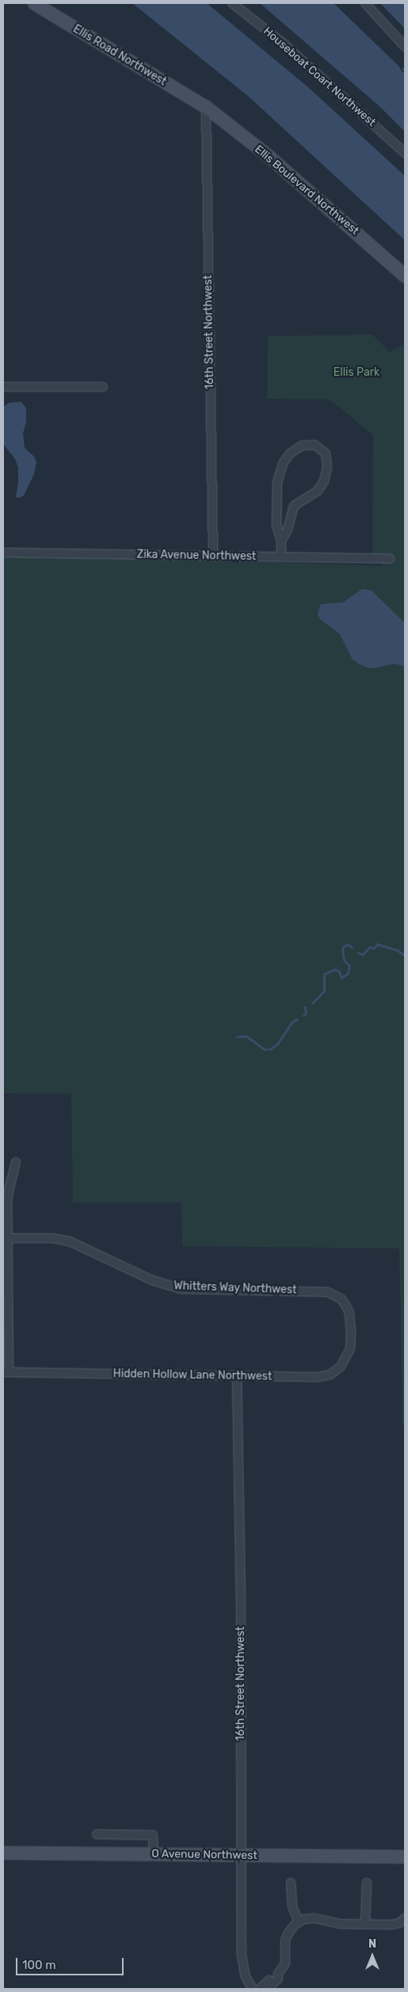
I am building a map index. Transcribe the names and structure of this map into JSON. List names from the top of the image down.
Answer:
{
  "streets": {
    "street": [
      "Ellis Road Northwest",
      "Houseboat Coart Northwest",
      "Ellis Boulevard Northwest",
      "16th Street Northwest",
      "Zika Avenue Northwest",
      "Whitters Way Northwest",
      "Hidden Hollow Lane Northwest",
      "O Avenue Northwest"
    ]
  },
  "crossings": [
    ["Ellis Road Northwest", "Ellis Boulevard Northwest"],
    ["Ellis Road Northwest", "16th Street Northwest"],
    ["Ellis Boulevard Northwest", "16th Street Northwest"],
    ["16th Street Northwest", "Zika Avenue Northwest"],
    ["16th Street Northwest", "Hidden Hollow Lane Northwest"],
    ["16th Street Northwest", "O Avenue Northwest"],
    ["Whitters Way Northwest", "Hidden Hollow Lane Northwest"]
  ],
  "parks": ["Ellis Park"],
  "scale_bar": "100 m",
  "north": "top"
}
